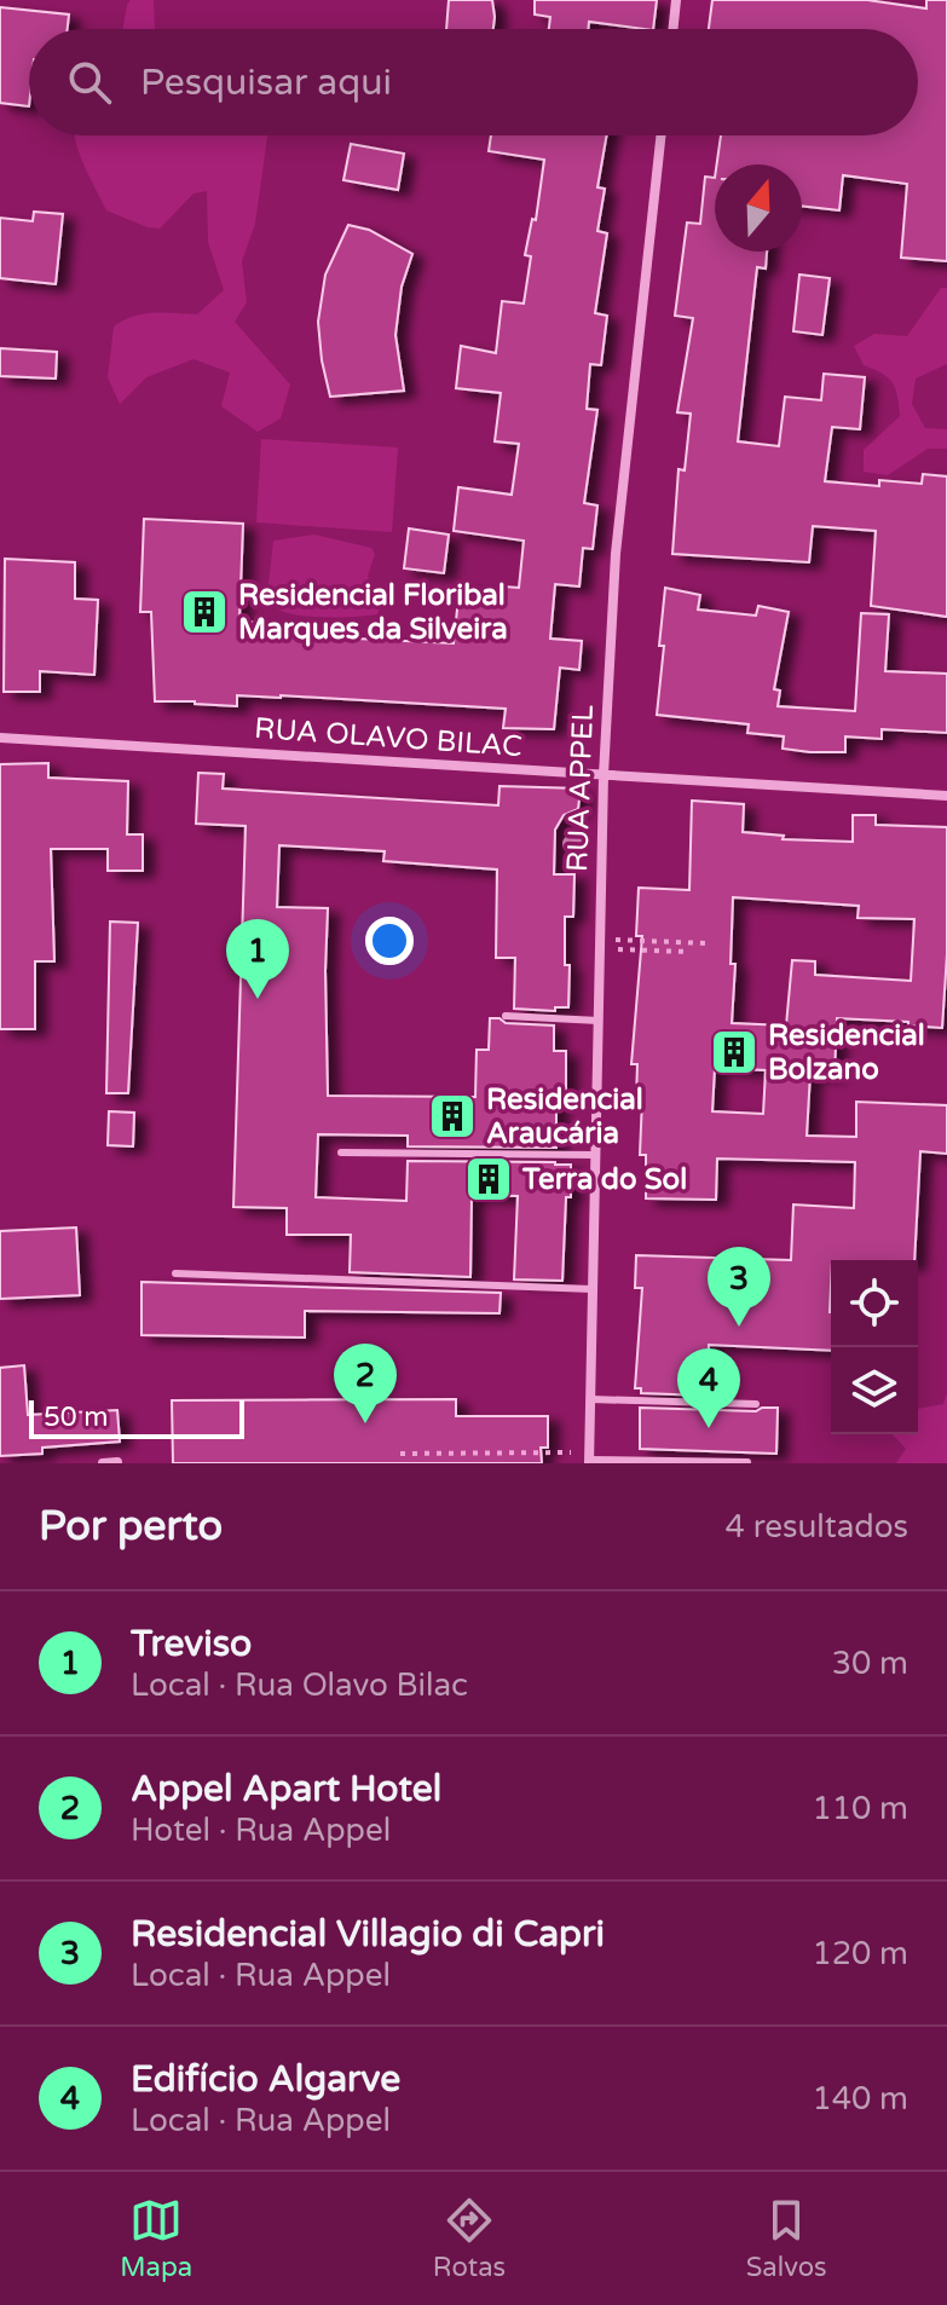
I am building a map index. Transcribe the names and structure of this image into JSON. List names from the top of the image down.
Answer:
{
  "streets": {
    "street": ["RUA OLAVO BILAC", "RUA APPEL"]
  },
  "crossings": [
    ["RUA OLAVO BILAC", "RUA APPEL"]
  ],
  "places": {
    "building": [
      "Residencial Floribal Marques da Silveira",
      "Residencial Bolzano",
      "Residencial Araucária",
      "Terra do Sol"
    ]
  },
  "scale_bar": "50 m",
  "north": "top",
  "page": {
    "search": "Pesquisar aqui",
    "pins": [
      "1",
      "3",
      "2",
      "4"
    ],
    "scale": "50 m",
    "heading": ["Por perto", "4 resultados"],
    "list": [
      {
        "mark": "1",
        "name": "Treviso",
        "note": "Local · Rua Olavo Bilac",
        "value": "30 m"
      },
      {
        "mark": "2",
        "name": "Appel Apart Hotel",
        "note": "Hotel · Rua Appel",
        "value": "110 m"
      },
      {
        "mark": "3",
        "name": "Residencial Villagio di Capri",
        "note": "Local · Rua Appel",
        "value": "120 m"
      },
      {
        "mark": "4",
        "name": "Edifício Algarve",
        "note": "Local · Rua Appel",
        "value": "140 m"
      }
    ],
    "nav": ["Mapa", "Rotas", "Salvos"]
  }
}
